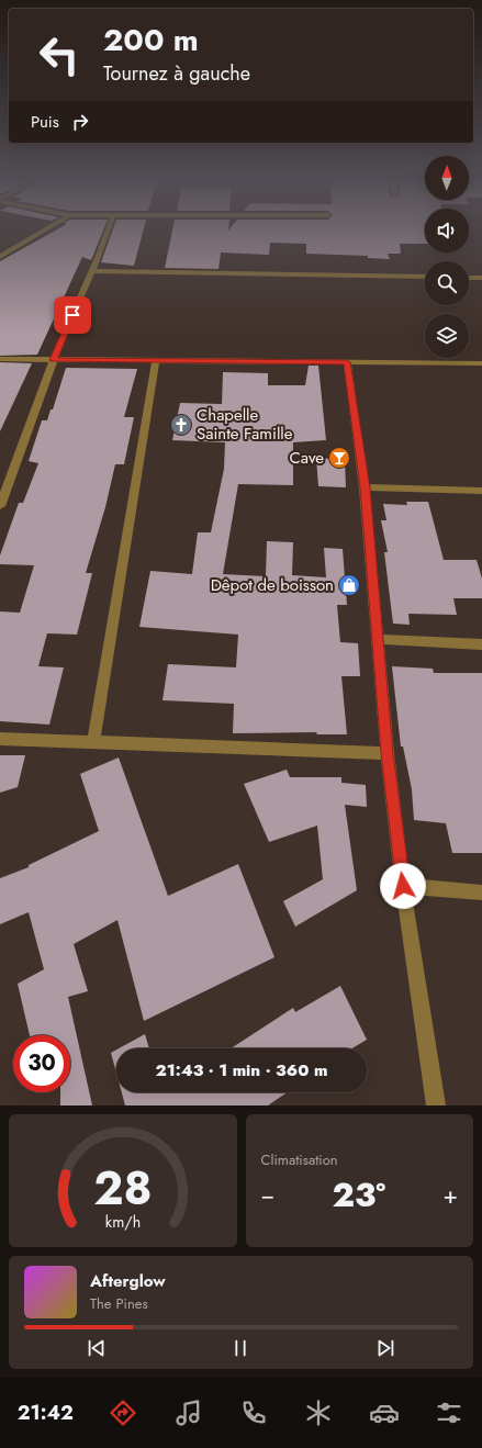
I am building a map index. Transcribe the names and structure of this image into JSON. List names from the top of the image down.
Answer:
{
  "places": {
    "church": ["Chapelle Sainte Famille"],
    "bar": ["Cave"],
    "shop": ["Dêpot de boisson"]
  },
  "north": "top",
  "page": {
    "turn": ["200 m", "Tournez à gauche"],
    "then": "Puis",
    "limit": "30",
    "trip": "21:43 · 1 min · 360 m",
    "tile": "Climatisation",
    "heat": ["−", "23°", "+"],
    "song": ["Afterglow", "The Pines"],
    "tabs": "21:42",
    "gauge": ["28", "km/h"]
  }
}
